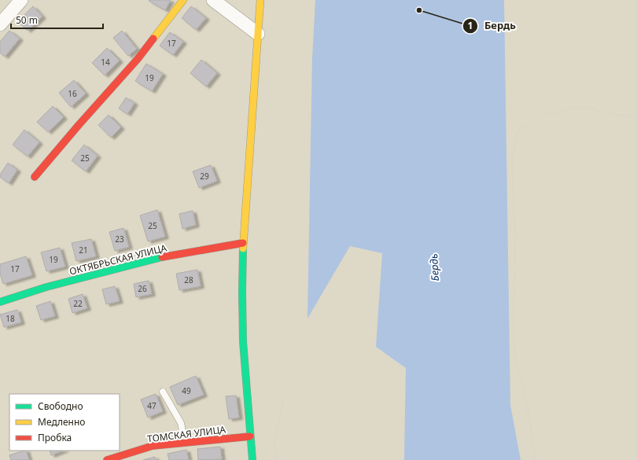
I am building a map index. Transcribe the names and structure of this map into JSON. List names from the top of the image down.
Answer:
{
  "streets": {
    "street": ["ОКТЯБРЬСКАЯ УЛИЦА", "ТОМСКАЯ УЛИЦА"]
  },
  "water": ["Бердь"],
  "places": ["Бердь"],
  "house_numbers": [
    "17",
    "14",
    "19",
    "16",
    "25",
    "29",
    "25",
    "23",
    "21",
    "19",
    "17",
    "28",
    "26",
    "22",
    "18",
    "49",
    "47"
  ],
  "legend": ["Свободно", "Медленно", "Пробка"],
  "scale_bar": "50 m"
}
